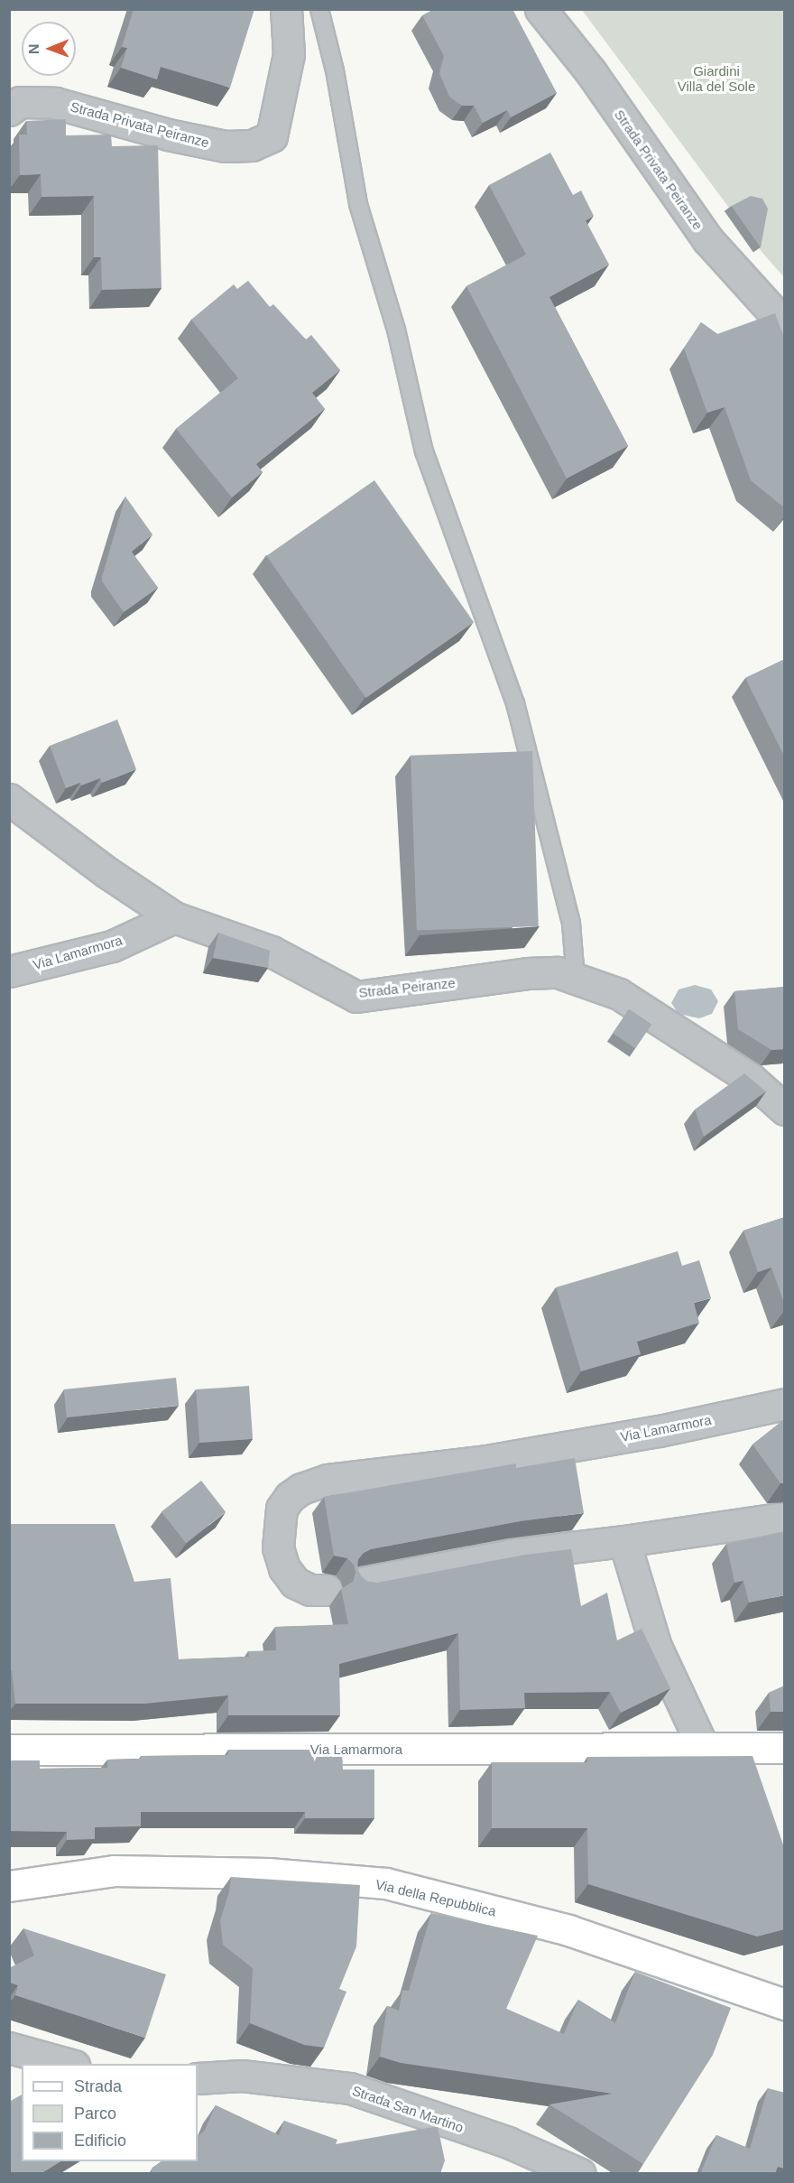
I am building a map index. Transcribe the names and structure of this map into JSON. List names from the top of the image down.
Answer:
{
  "streets": {
    "main road": ["Via Lamarmora", "Via della Repubblica"],
    "street": ["Strada Privata Peiranze", "Strada Peiranze", "Strada San Martino"]
  },
  "crossings": [
    ["Via Lamarmora", "Strada Peiranze"]
  ],
  "parks": ["Giardini Villa del Sole"],
  "legend": ["Strada", "Parco", "Edificio"],
  "north": "left"
}
